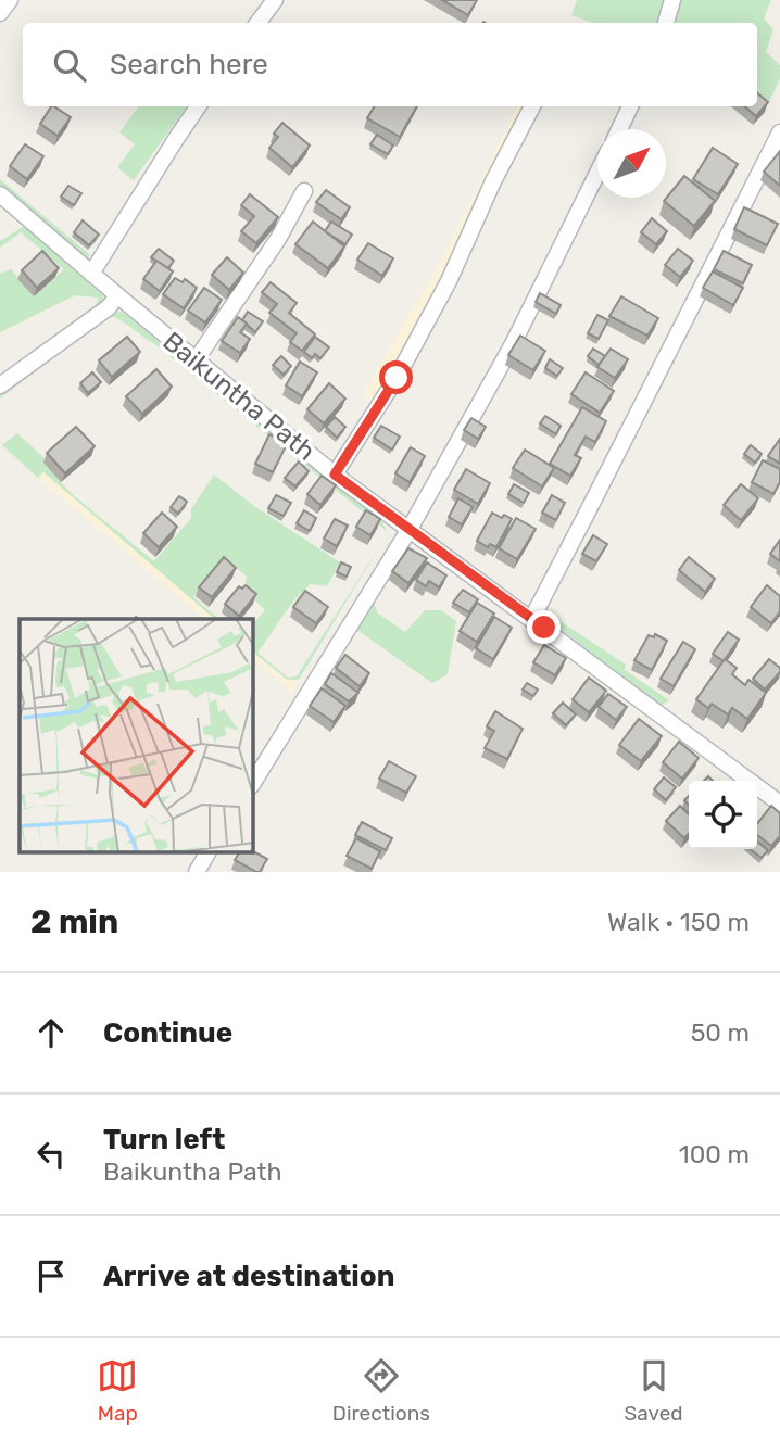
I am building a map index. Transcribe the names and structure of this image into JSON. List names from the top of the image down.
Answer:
{
  "streets": {
    "street": ["Baikuntha Path"]
  },
  "north": "top right",
  "page": {
    "search": "Search here",
    "heading": ["2 min", "Walk · 150 m"],
    "list": [
      ["Continue", "50 m"],
      ["Turn left", "Baikuntha Path", "100 m"],
      "Arrive at destination"
    ],
    "nav": ["Map", "Directions", "Saved"]
  }
}
